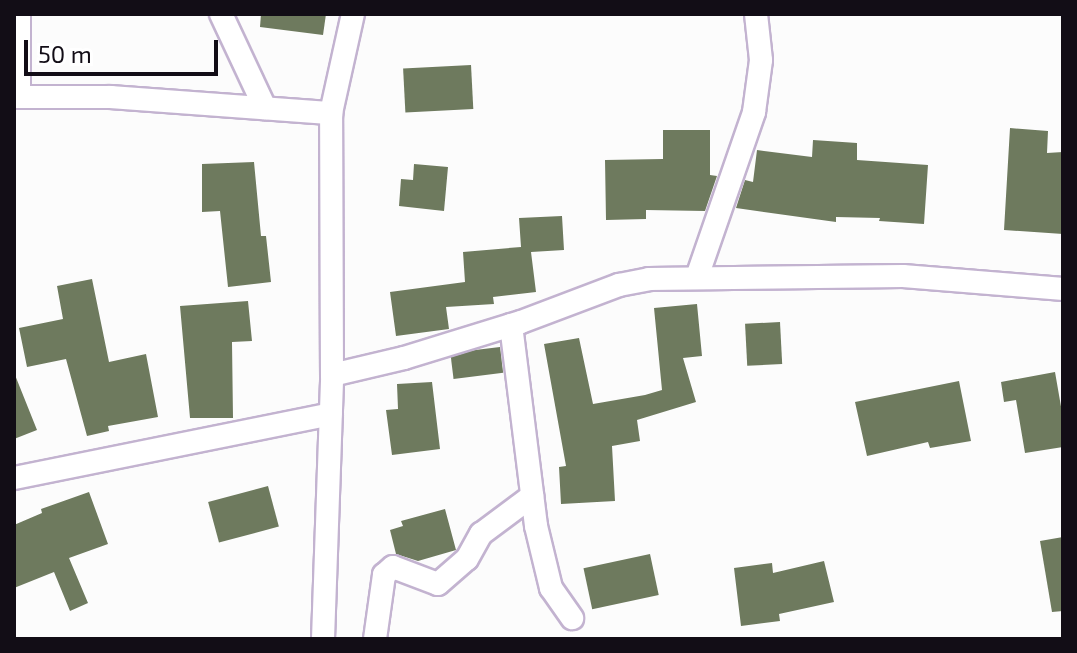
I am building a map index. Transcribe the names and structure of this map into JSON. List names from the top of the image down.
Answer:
{
  "scale_bar": "50 m"
}
